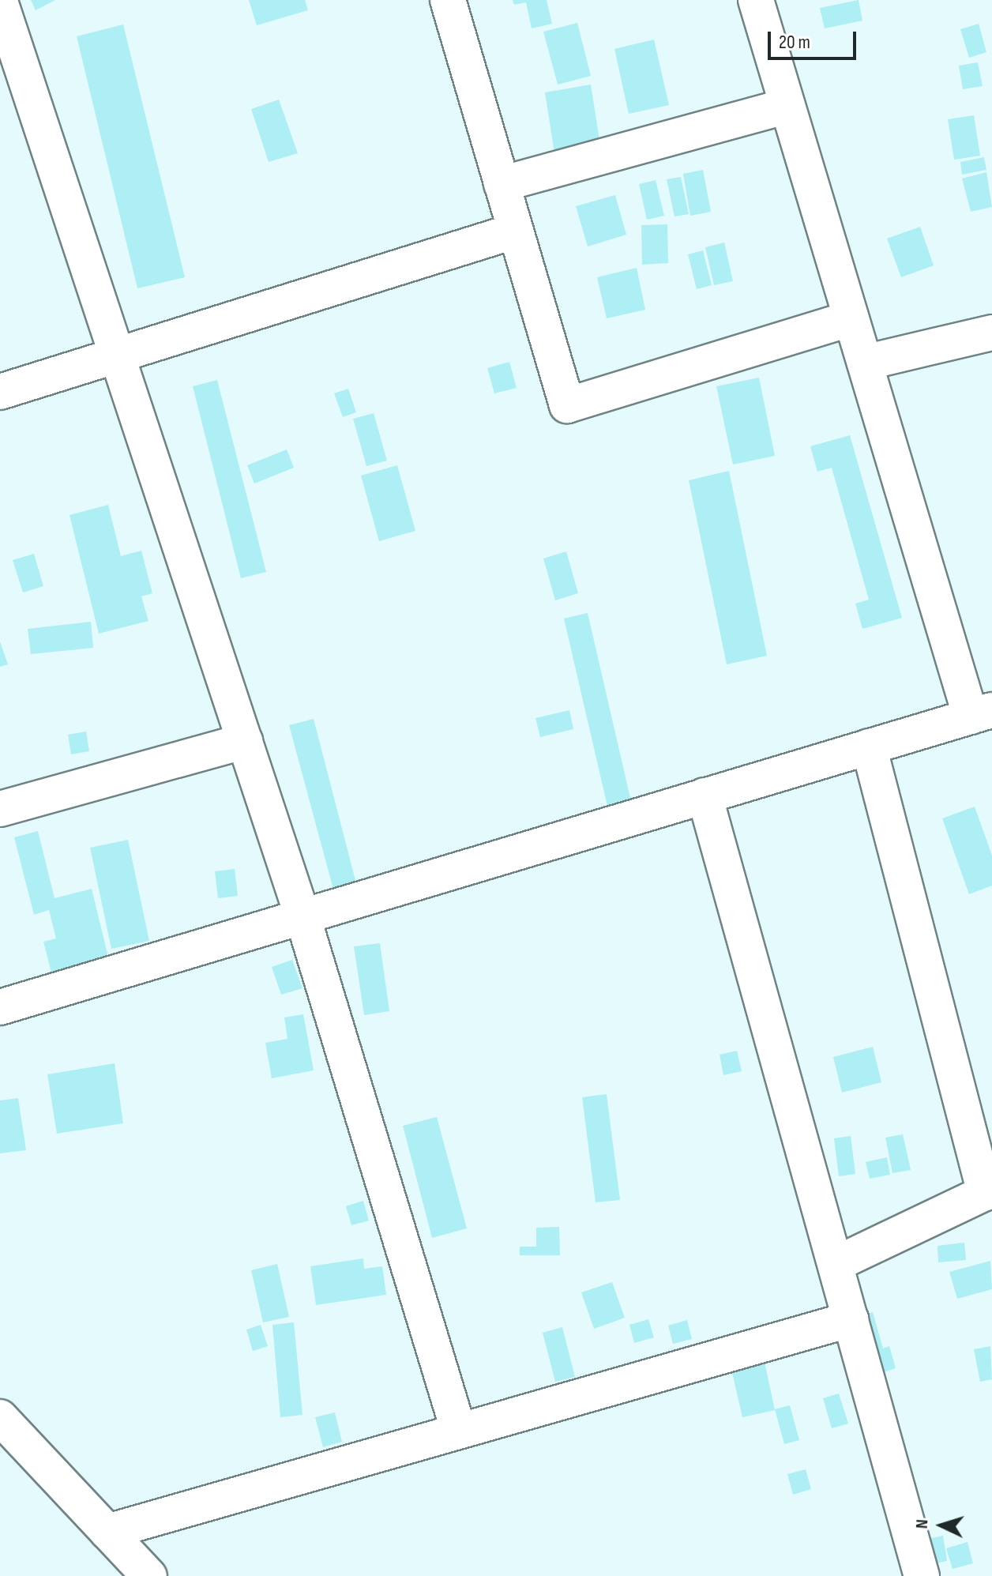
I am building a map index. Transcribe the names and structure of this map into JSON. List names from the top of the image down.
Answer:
{
  "scale_bar": "20 m",
  "north": "left"
}
